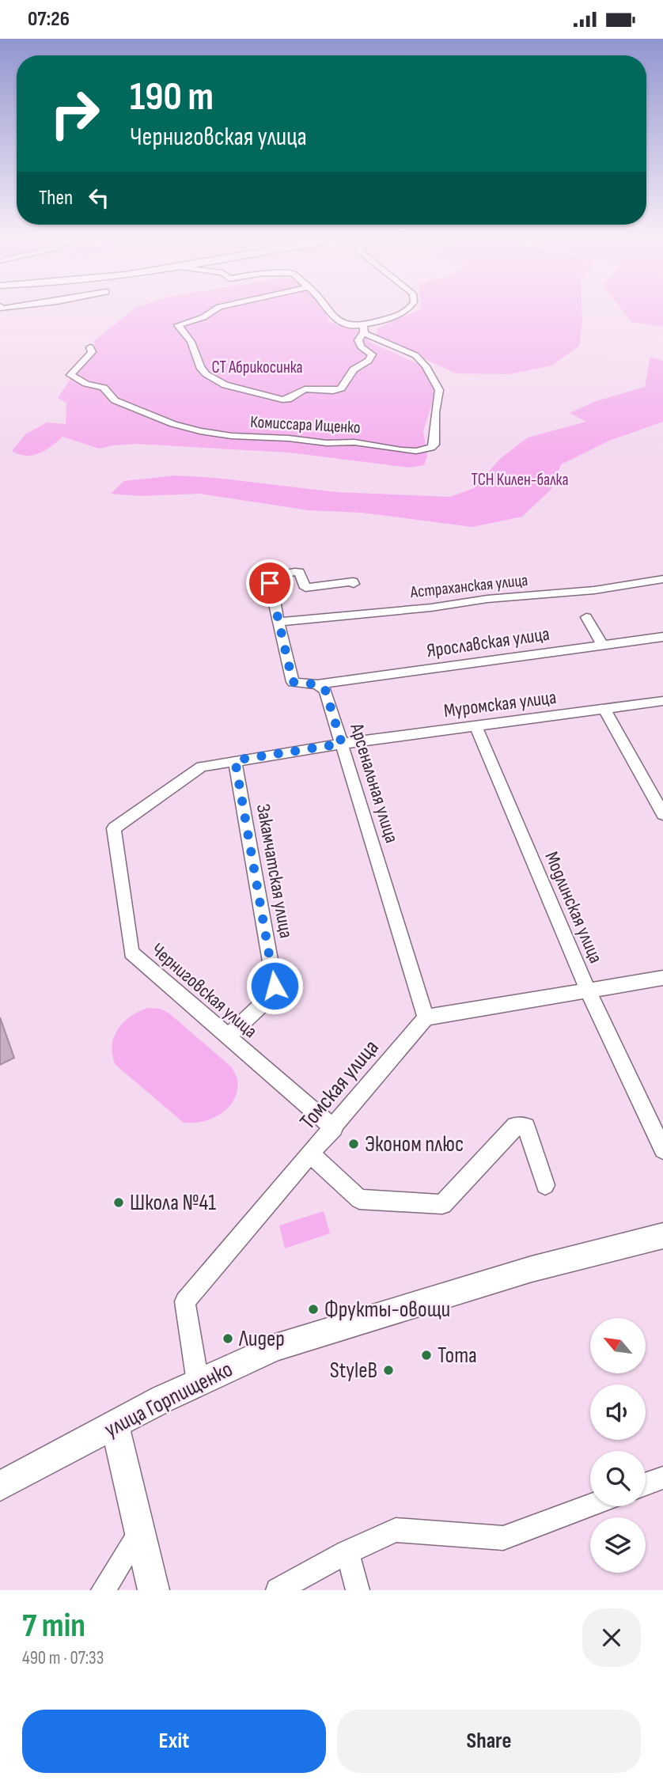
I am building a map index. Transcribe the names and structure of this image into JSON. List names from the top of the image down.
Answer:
{
  "streets": {
    "main road": ["улица Горпищенко"],
    "street": [
      "Комиссара Ищенко",
      "Астраханская улица",
      "Ярославская улица",
      "Муромская улица",
      "Арсенальная улица",
      "Закамчатская улица",
      "Модлинская улица",
      "Черниговская улица",
      "Томская улица"
    ]
  },
  "crossings": [
    ["Ярославская улица", "Арсенальная улица"],
    ["Муромская улица", "Арсенальная улица"],
    ["Муромская улица", "Модлинская улица"],
    ["Муромская улица", "Черниговская улица"],
    ["Арсенальная улица", "Черниговская улица"],
    ["Арсенальная улица", "Томская улица"],
    ["Закамчатская улица", "Черниговская улица"],
    ["Черниговская улица", "Томская улица"],
    ["Томская улица", "улица Горпищенко"]
  ],
  "parks": ["СТ Абрикосинка", "ТСН Килен-балка"],
  "places": [
    "Эконом плюс",
    "Школа №41",
    "Фрукты-овощи",
    "Лидер",
    "Тота",
    "StyleB"
  ],
  "north": "top left",
  "page": {
    "status": "07:26",
    "turn": ["190 m", "Черниговская улица"],
    "then": "Then",
    "heading": ["7 min", "490 m · 07:33"],
    "buttons": ["Exit", "Share"]
  }
}
